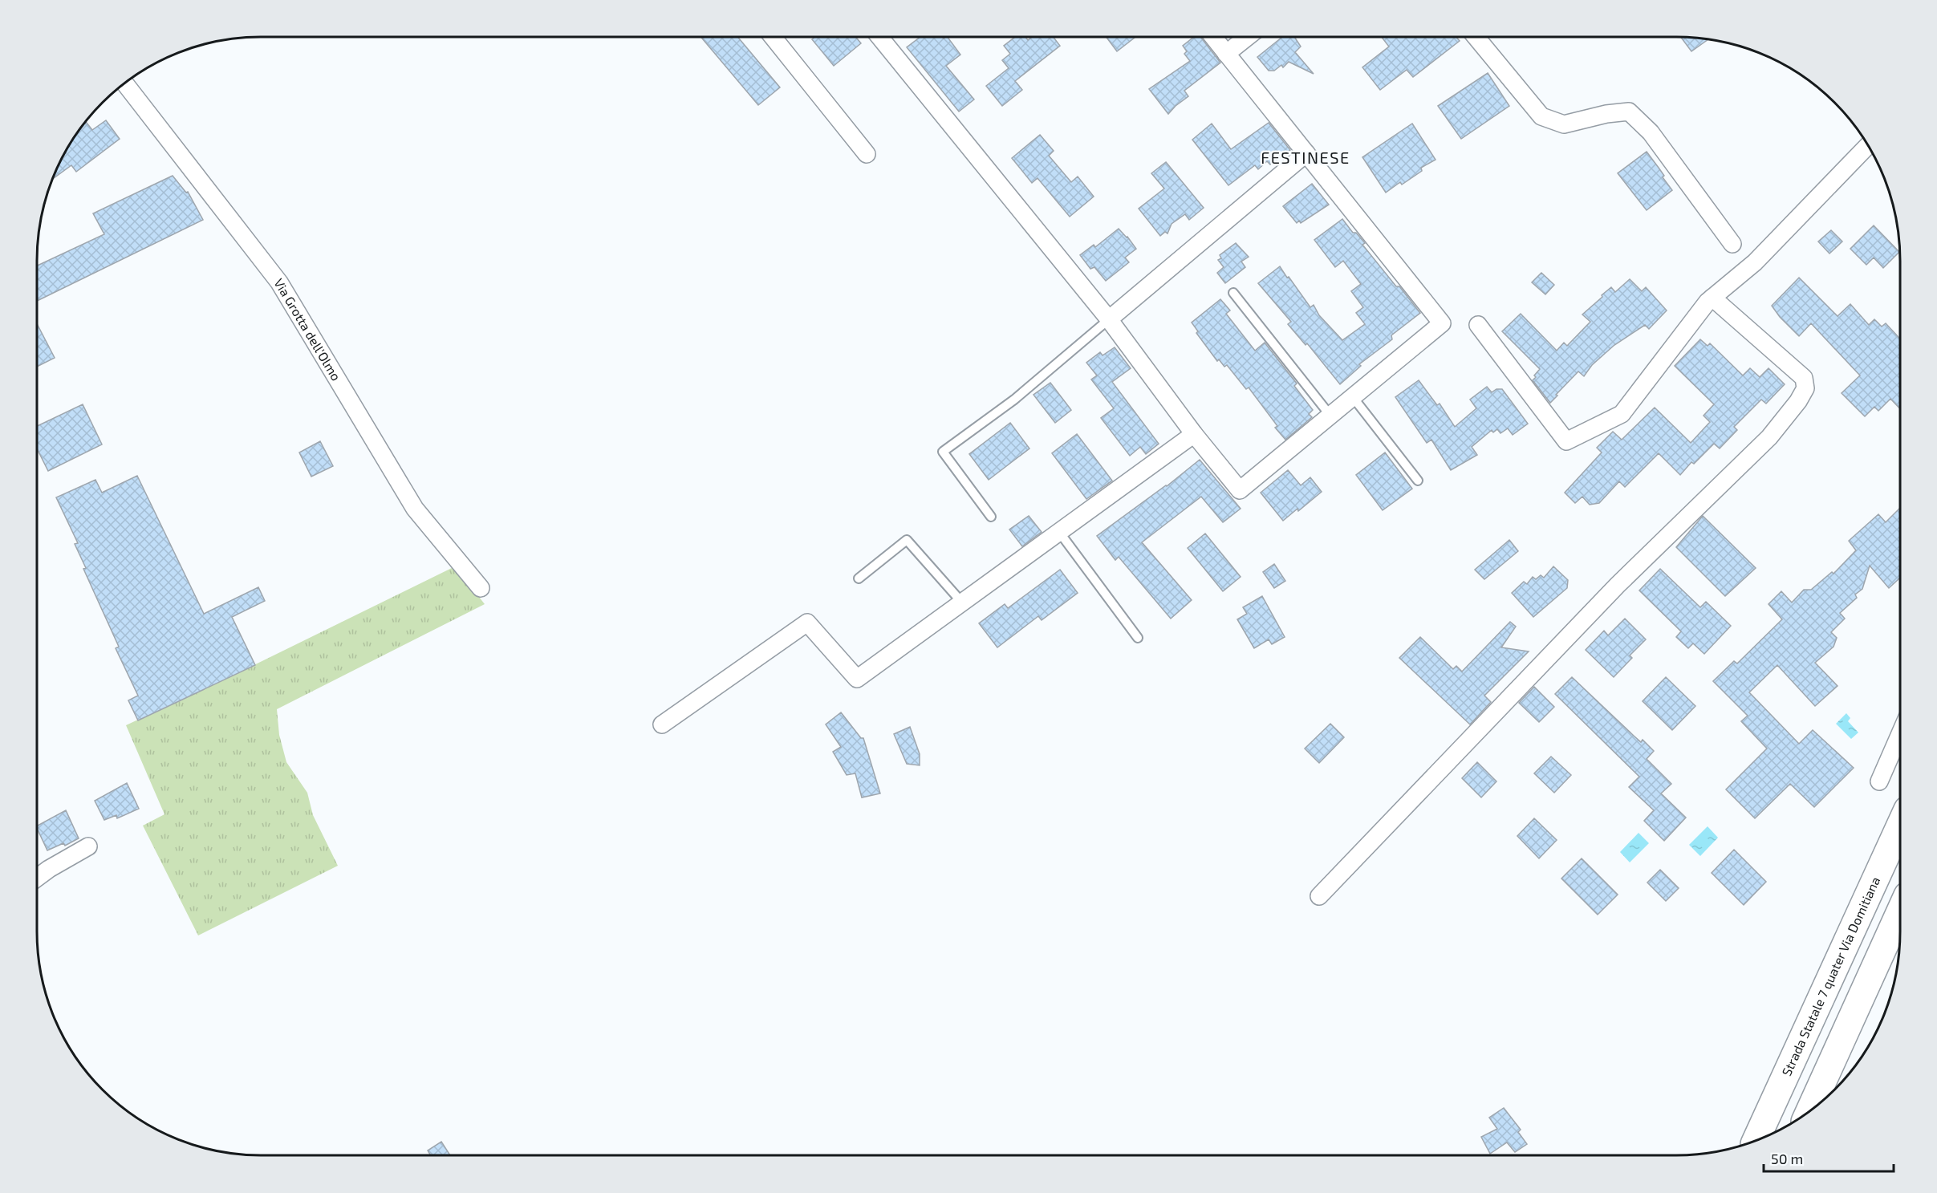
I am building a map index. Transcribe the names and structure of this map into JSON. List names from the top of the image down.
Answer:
{
  "streets": {
    "highway": ["Strada Statale 7 quater Via Domitiana"],
    "street": ["Via Grotta dell'Olmo"]
  },
  "districts": ["FESTINESE"],
  "scale_bar": "50 m"
}
